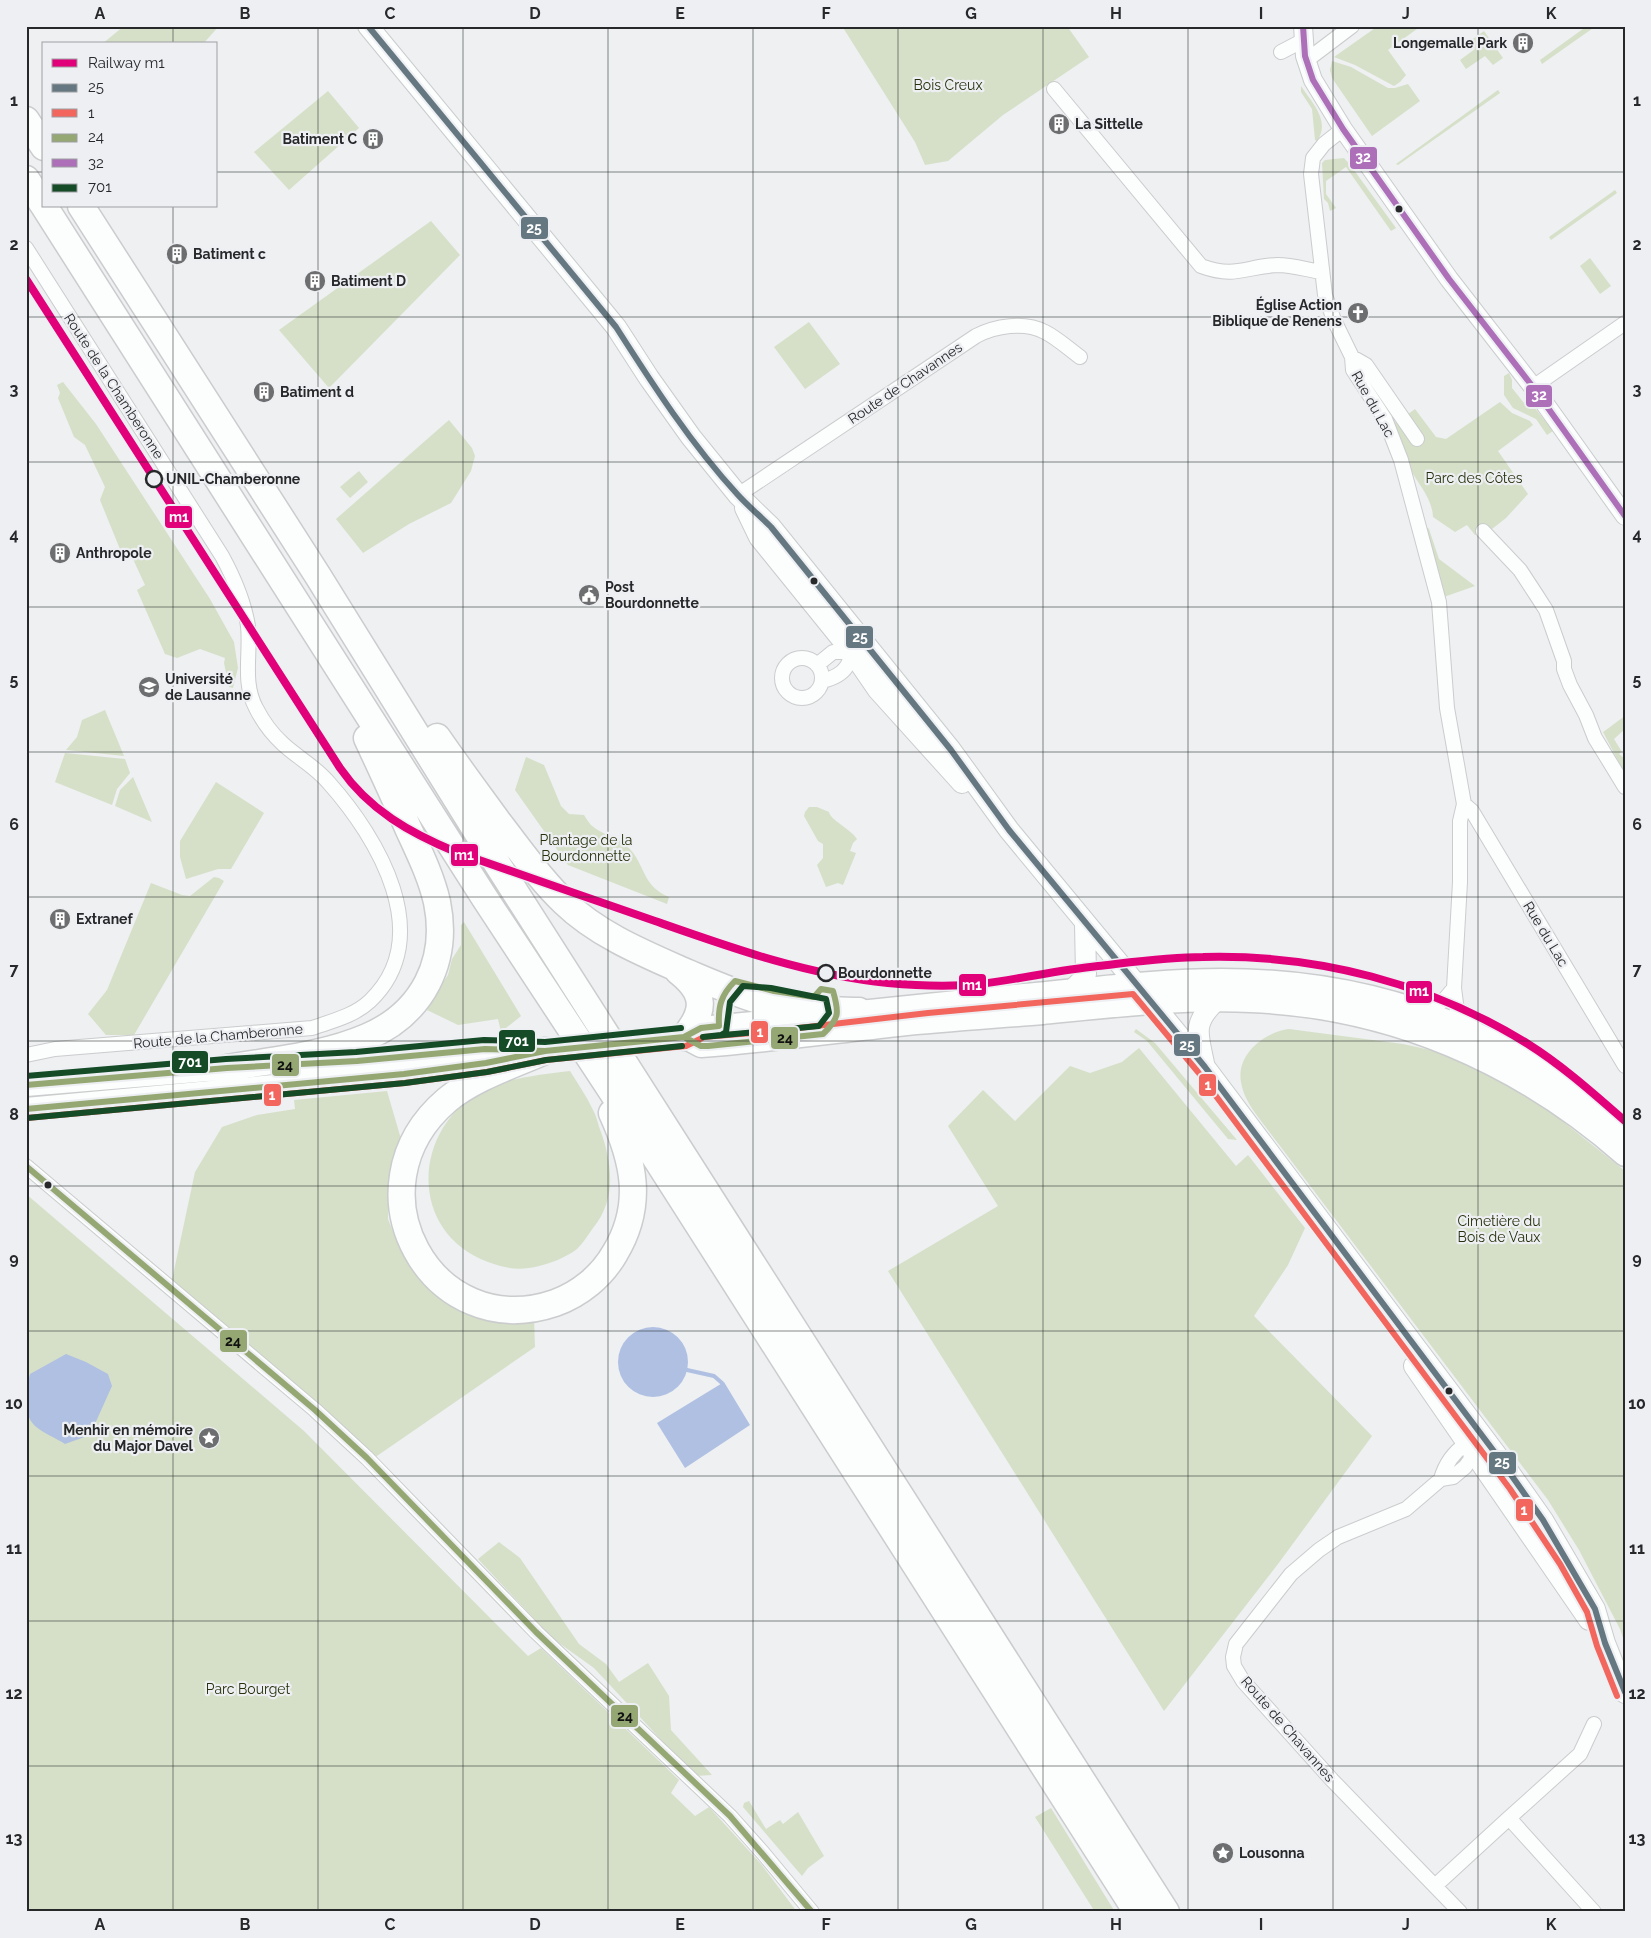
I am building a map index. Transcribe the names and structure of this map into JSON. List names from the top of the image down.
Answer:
{
  "streets": {
    "street": ["Route de Chavannes", "Route de la Chamberonne", "Rue du Lac"]
  },
  "parks": [
    "Bois Creux",
    "Parc des Côtes",
    "Plantage de la Bourdonnette",
    "Cimetière du Bois de Vaux",
    "Parc Bourget"
  ],
  "places": {
    "building": [
      "Longemalle Park",
      "La Sittelle",
      "Batiment C",
      "Batiment c",
      "Batiment D",
      "Batiment d",
      "Anthropole",
      "Extranef"
    ],
    "church": ["Église Action Biblique de Renens"],
    "other": ["UNIL-Chamberonne", "Bourdonnette"],
    "public building": ["Post Bourdonnette"],
    "school or university": ["Université de Lausanne"],
    "place": ["Menhir en mémoire du Major Davel", "Lousonna"]
  },
  "lines": [
    "transit line 25",
    "transit line 32",
    "rail line m1",
    "transit line 24",
    "transit line 701",
    "transit line 1"
  ],
  "legend": [
    "Railway m1",
    "25",
    "1",
    "24",
    "32",
    "701"
  ],
  "grid": {
    "columns": [
      "A",
      "B",
      "C",
      "D",
      "E",
      "F",
      "G",
      "H",
      "I",
      "J",
      "K"
    ],
    "rows": [
      "1",
      "2",
      "3",
      "4",
      "5",
      "6",
      "7",
      "8",
      "9",
      "10",
      "11",
      "12",
      "13"
    ]
  }
}
